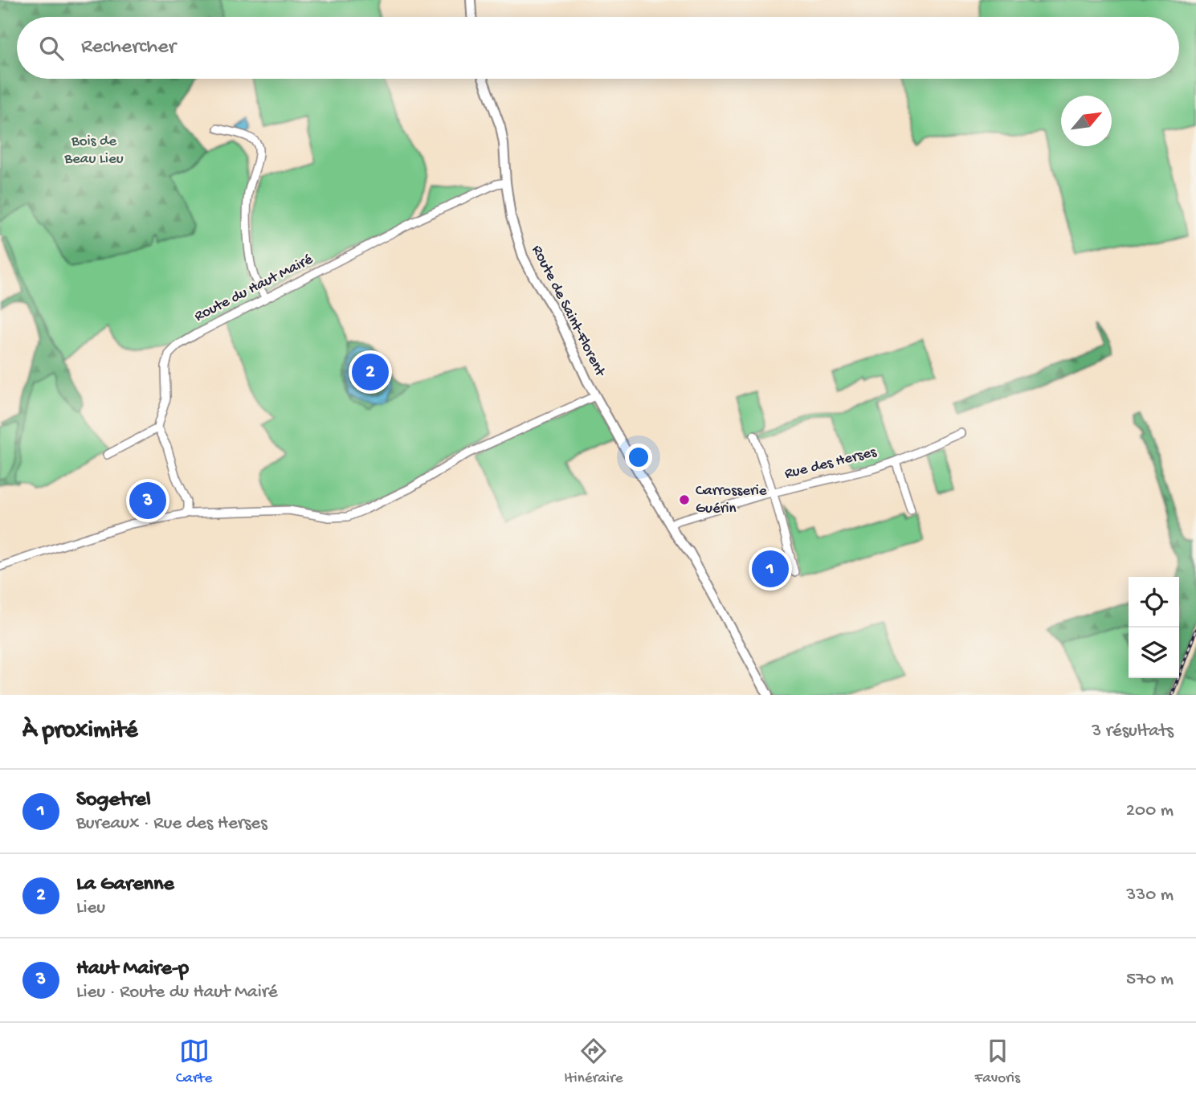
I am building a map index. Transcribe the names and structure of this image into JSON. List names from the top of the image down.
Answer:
{
  "streets": {
    "street": ["Route du Haut Mairé", "Route de Saint-Florent", "Rue des Herses"]
  },
  "crossings": [
    ["Route du Haut Mairé", "Route de Saint-Florent"],
    ["Route de Saint-Florent", "Rue des Herses"]
  ],
  "parks": ["Bois de Beau Lieu"],
  "places": ["Carrosserie Guérin"],
  "north": "top right",
  "page": {
    "search": "Rechercher",
    "pins": ["2", "3", "1"],
    "heading": ["À proximité", "3 résultats"],
    "list": [
      {
        "mark": "1",
        "name": "Sogetrel",
        "note": "Bureaux · Rue des Herses",
        "value": "200 m"
      },
      {
        "mark": "2",
        "name": "La Garenne",
        "note": "Lieu",
        "value": "330 m"
      },
      {
        "mark": "3",
        "name": "Haut Maire-p",
        "note": "Lieu · Route du Haut Mairé",
        "value": "570 m"
      }
    ],
    "nav": ["Carte", "Itinéraire", "Favoris"]
  }
}
